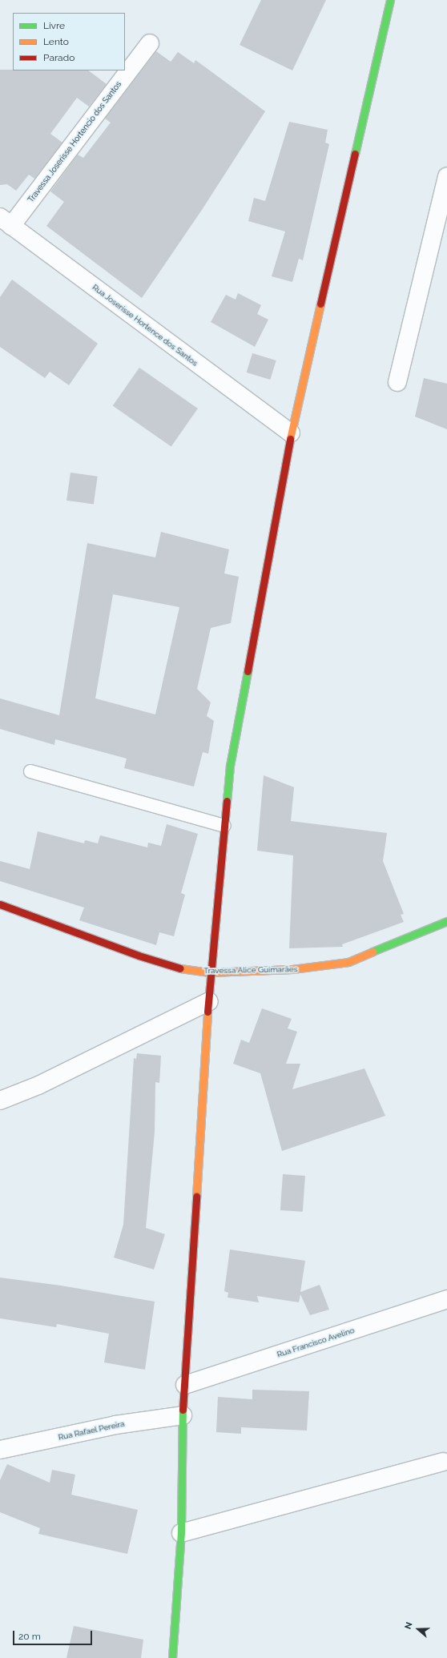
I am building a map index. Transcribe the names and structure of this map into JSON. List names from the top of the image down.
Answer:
{
  "streets": {
    "main road": ["Travessa Alice Guimarães"],
    "street": [
      "Travessa Joserisse Hortencio dos Santos",
      "Rua Joserísse Hortence dos Santos",
      "Rua Francisco Avelino",
      "Rua Rafael Pereira"
    ]
  },
  "crossings": [
    ["Travessa Joserisse Hortencio dos Santos", "Rua Joserísse Hortence dos Santos"]
  ],
  "legend": ["Livre", "Lento", "Parado"],
  "scale_bar": "20 m",
  "north": "left"
}
